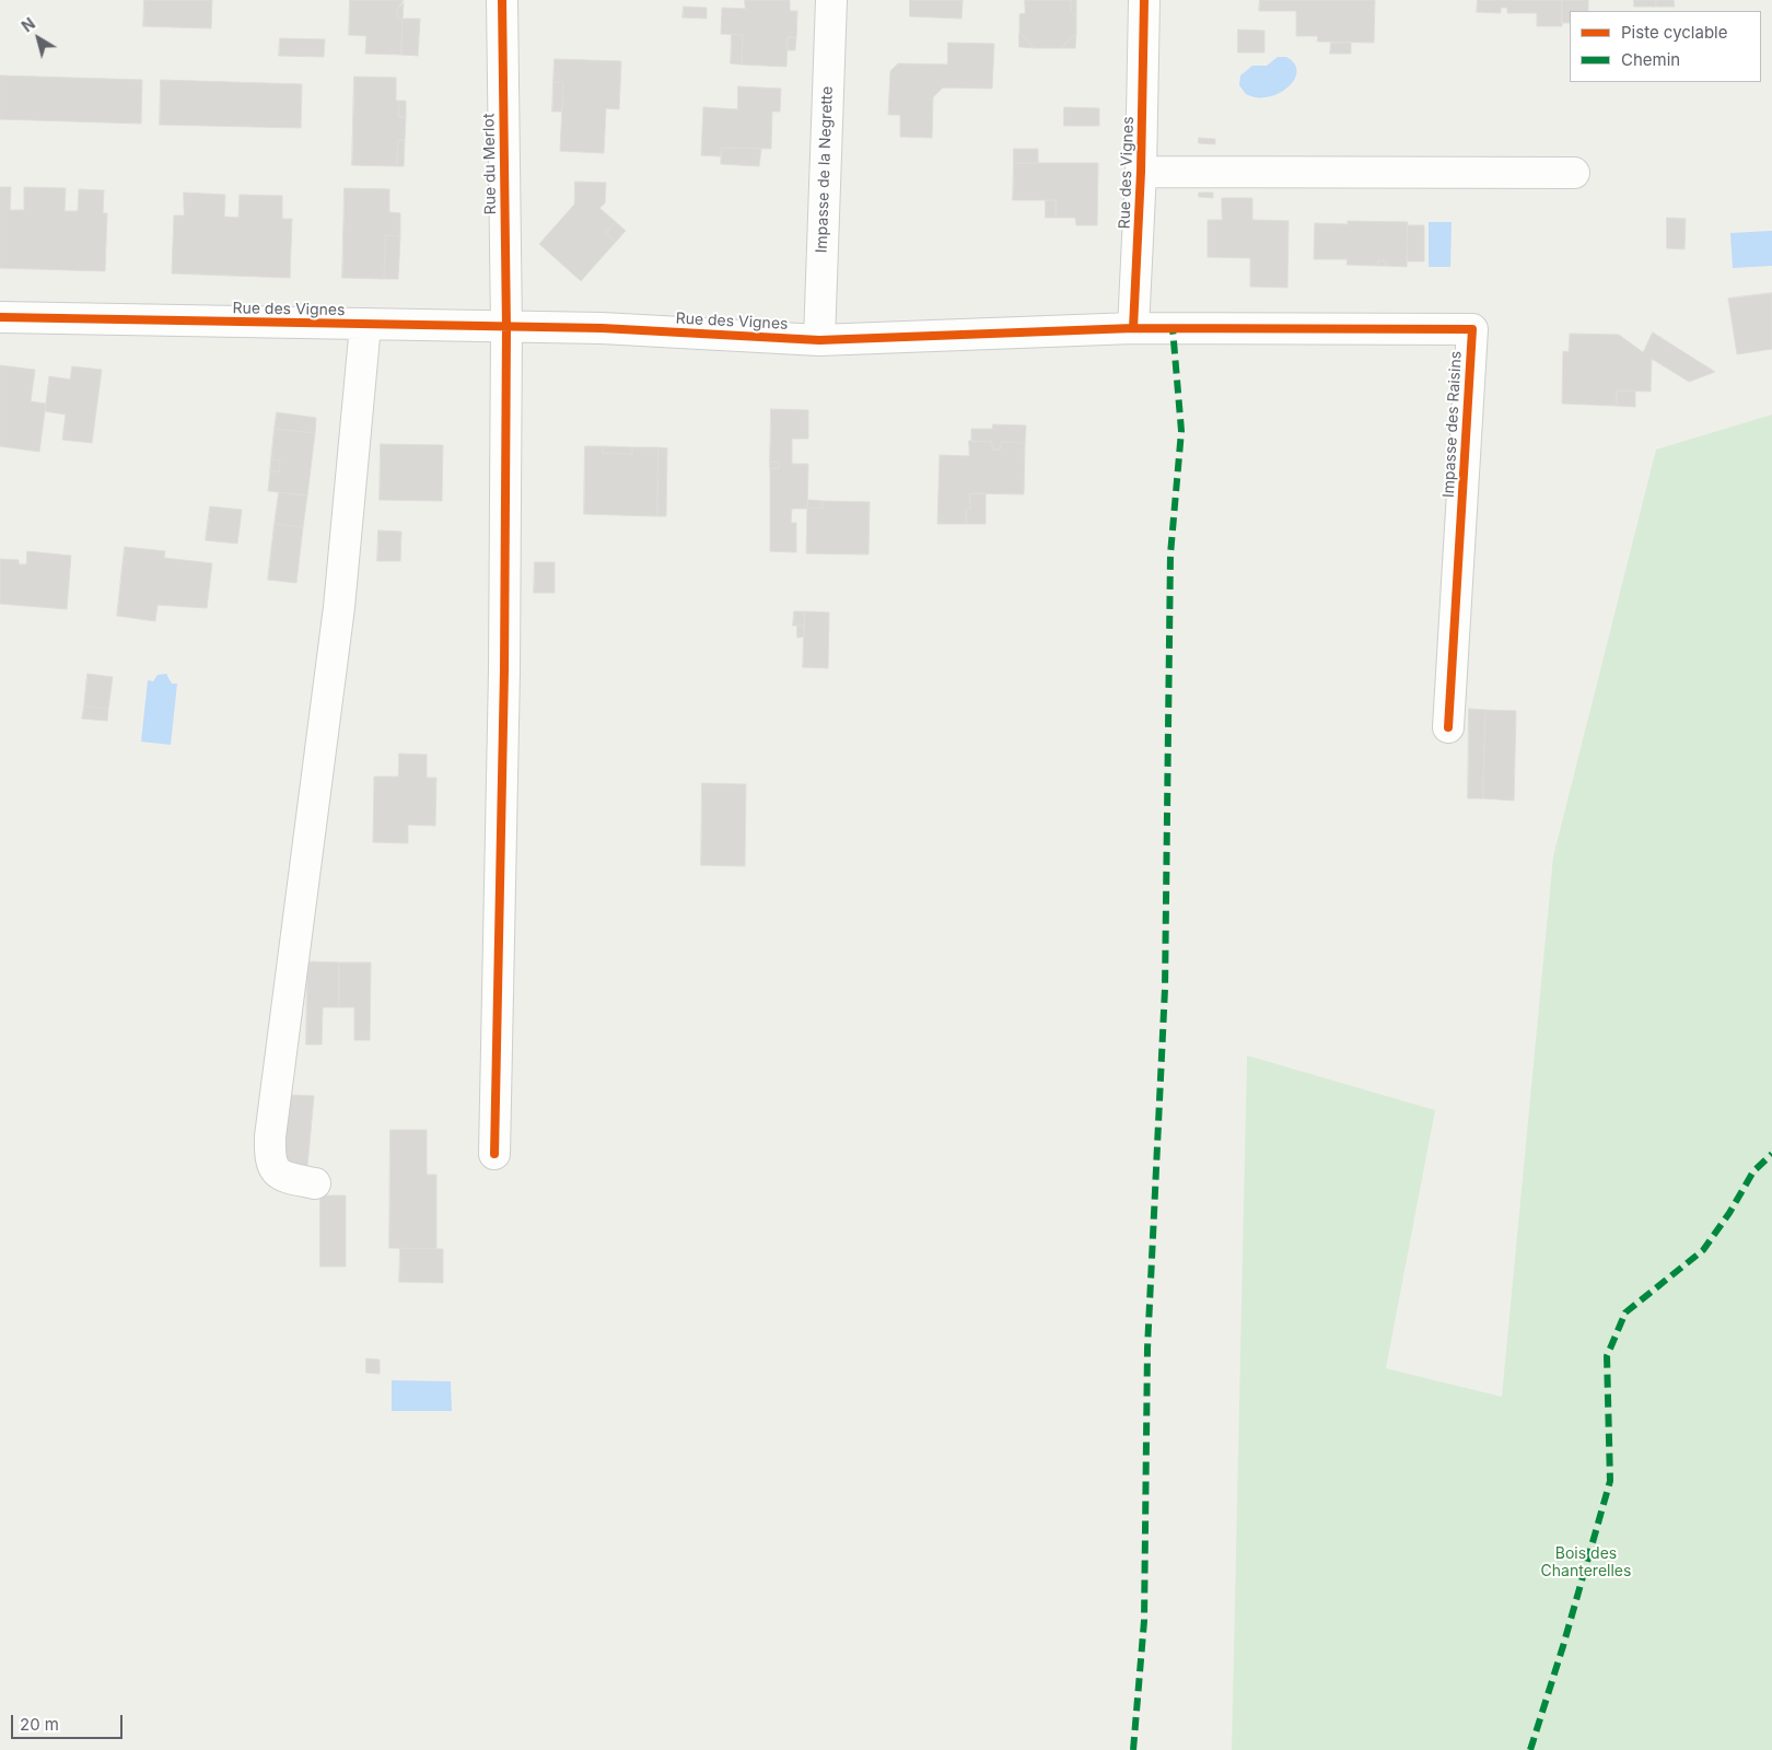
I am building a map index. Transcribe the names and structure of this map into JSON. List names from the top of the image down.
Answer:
{
  "streets": {
    "street": [
      "Rue du Merlot",
      "Impasse de la Negrette",
      "Rue des Vignes",
      "Impasse des Raisins"
    ]
  },
  "crossings": [
    ["Rue du Merlot", "Rue des Vignes"],
    ["Impasse de la Negrette", "Rue des Vignes"],
    ["Rue des Vignes", "Impasse des Raisins"]
  ],
  "parks": ["Bois des Chanterelles"],
  "legend": ["Piste cyclable", "Chemin"],
  "scale_bar": "20 m",
  "north": "top left"
}
